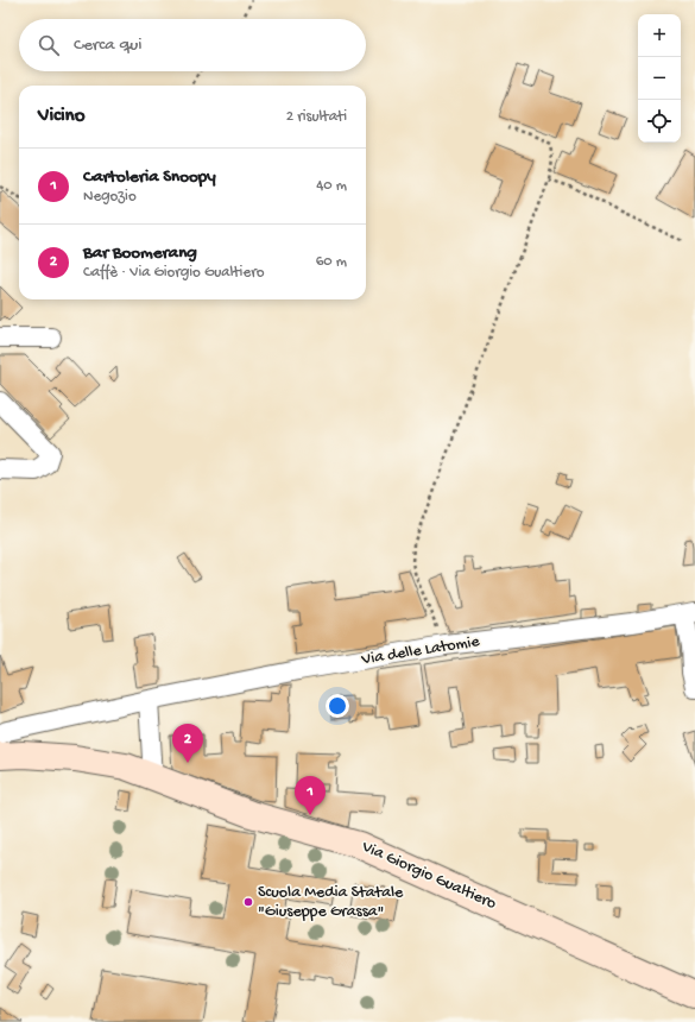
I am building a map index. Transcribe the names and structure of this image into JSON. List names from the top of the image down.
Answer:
{
  "streets": {
    "street": ["Via delle Latomie", "Via Giorgio Gualtiero"]
  },
  "places": ["Scuola Media Statale \"Giuseppe Grassa\""],
  "page": {
    "map_buttons": ["+", "−"],
    "search": "Cerca qui",
    "heading": ["Vicino", "2 risultati"],
    "list": [
      {
        "mark": "1",
        "name": "Cartoleria Snoopy",
        "note": "Negozio",
        "value": "40 m"
      },
      {
        "mark": "2",
        "name": "Bar Boomerang",
        "note": "Caffè · Via Giorgio Gualtiero",
        "value": "60 m"
      }
    ],
    "pins": ["2", "1"]
  }
}
